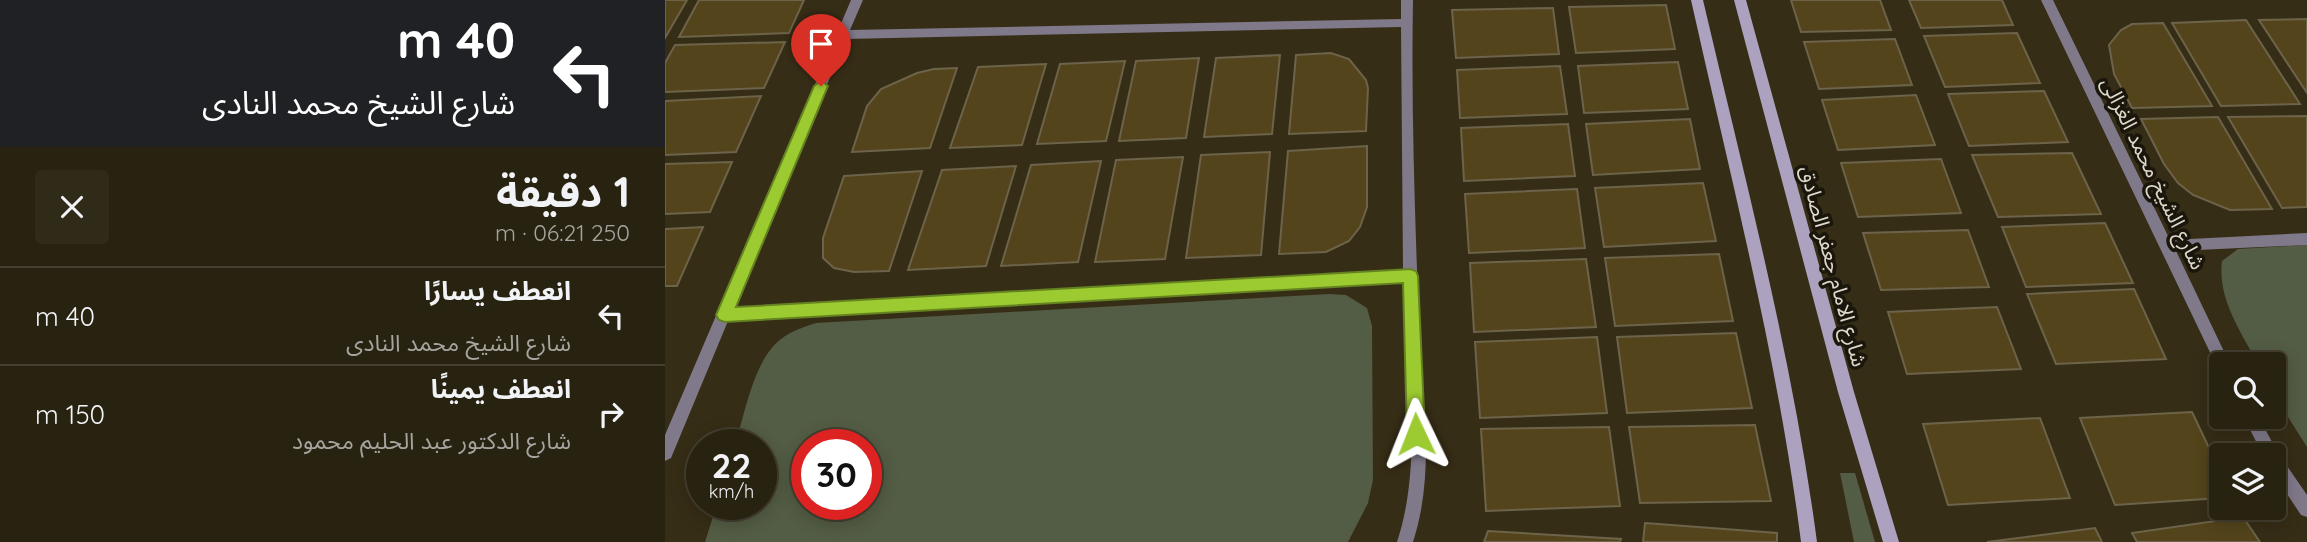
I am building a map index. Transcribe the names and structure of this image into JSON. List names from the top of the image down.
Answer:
{
  "streets": {
    "street": ["شارع الشيخ محمد الغزالى", "شارع الامام جعفر الصادق"]
  },
  "page": {
    "turn": ["40 m", "شارع الشيخ محمد النادى"],
    "heading": ["1 دقيقة", "250 m · 06:21"],
    "list": [
      {
        "name": "انعطف يسارًا",
        "note": "شارع الشيخ محمد النادى",
        "value": "40 m"
      },
      {
        "name": "انعطف يمينًا",
        "note": "شارع الدكتور عبد الحليم محمود",
        "value": "150 m"
      }
    ],
    "speed": "22 km/h",
    "limit": "30"
  }
}
